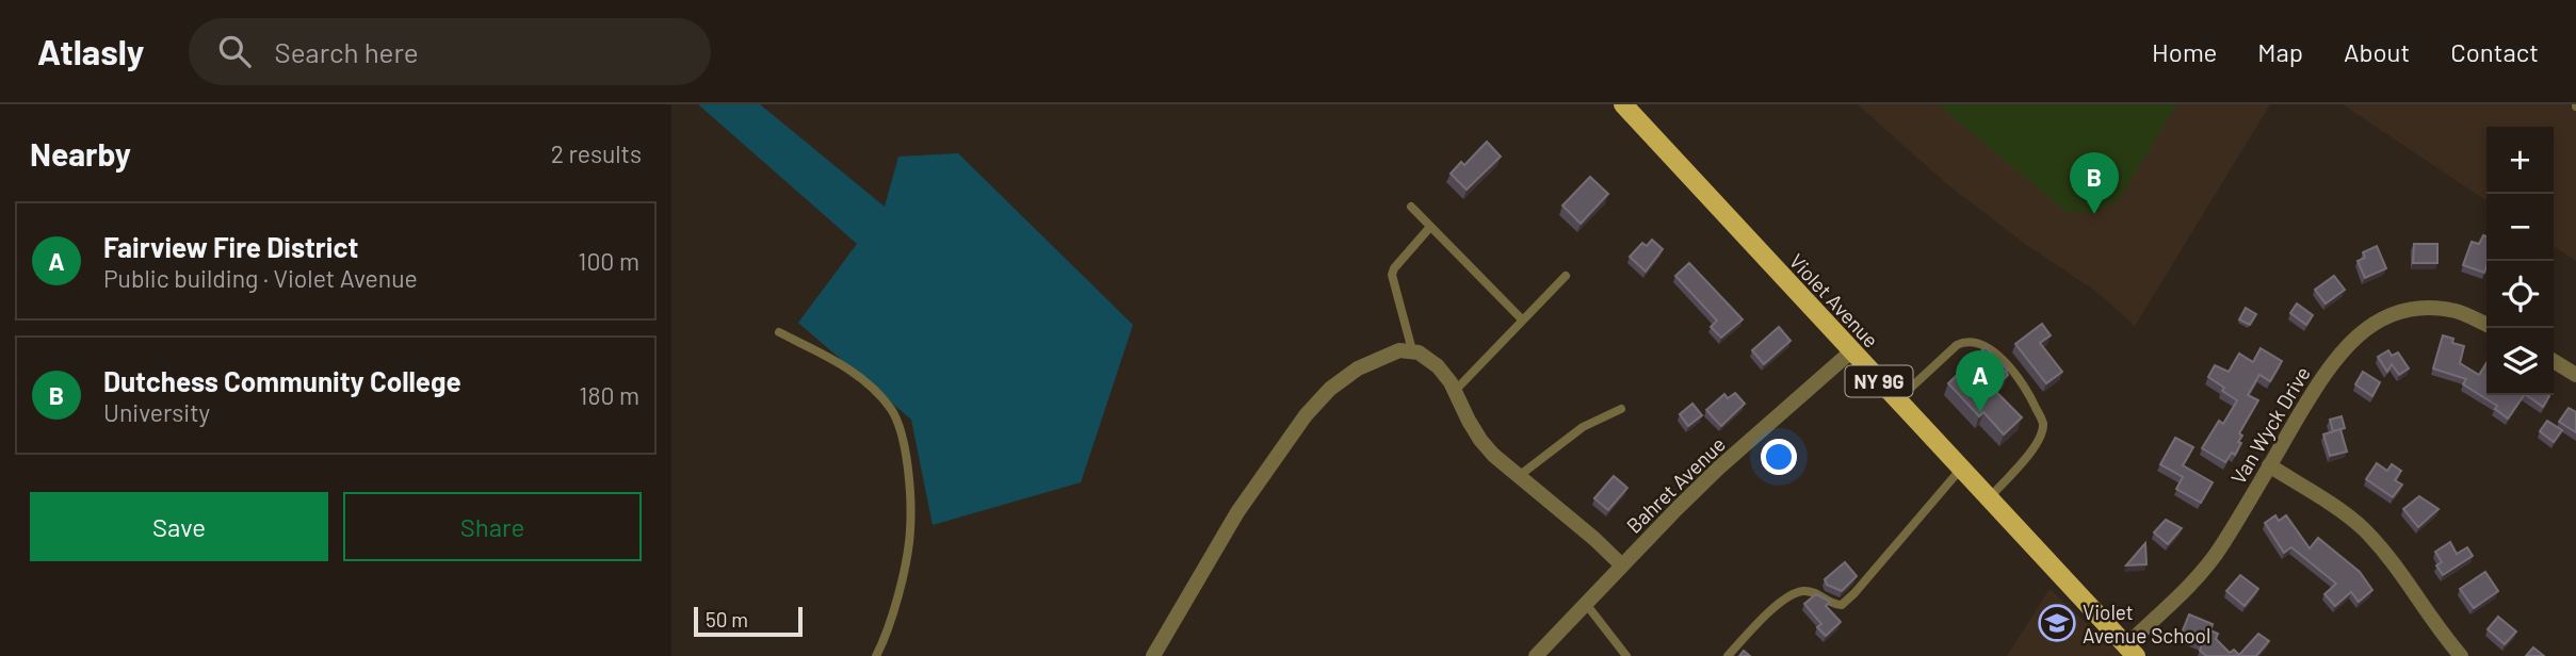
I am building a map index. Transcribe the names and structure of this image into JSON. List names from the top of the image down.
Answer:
{
  "streets": {
    "main road": ["Violet Avenue", "NY 9G"],
    "street": ["Van Wyck Drive", "Bahret Avenue"]
  },
  "crossings": [
    ["Violet Avenue", "Van Wyck Drive"],
    ["Violet Avenue", "Bahret Avenue"]
  ],
  "places": {
    "school or university": ["Violet Avenue School"]
  },
  "scale_bar": "50 m",
  "page": {
    "header": "Atlasly",
    "search": "Search here",
    "nav": [
      "Home",
      "Map",
      "About",
      "Contact"
    ],
    "heading": ["Nearby", "2 results"],
    "map_buttons": ["+", "−"],
    "pins": ["B", "A"],
    "list": [
      {
        "mark": "A",
        "name": "Fairview Fire District",
        "note": "Public building · Violet Avenue",
        "value": "100 m"
      },
      {
        "mark": "B",
        "name": "Dutchess Community College",
        "note": "University",
        "value": "180 m"
      }
    ],
    "buttons": ["Save", "Share"],
    "scale": "50 m"
  }
}
